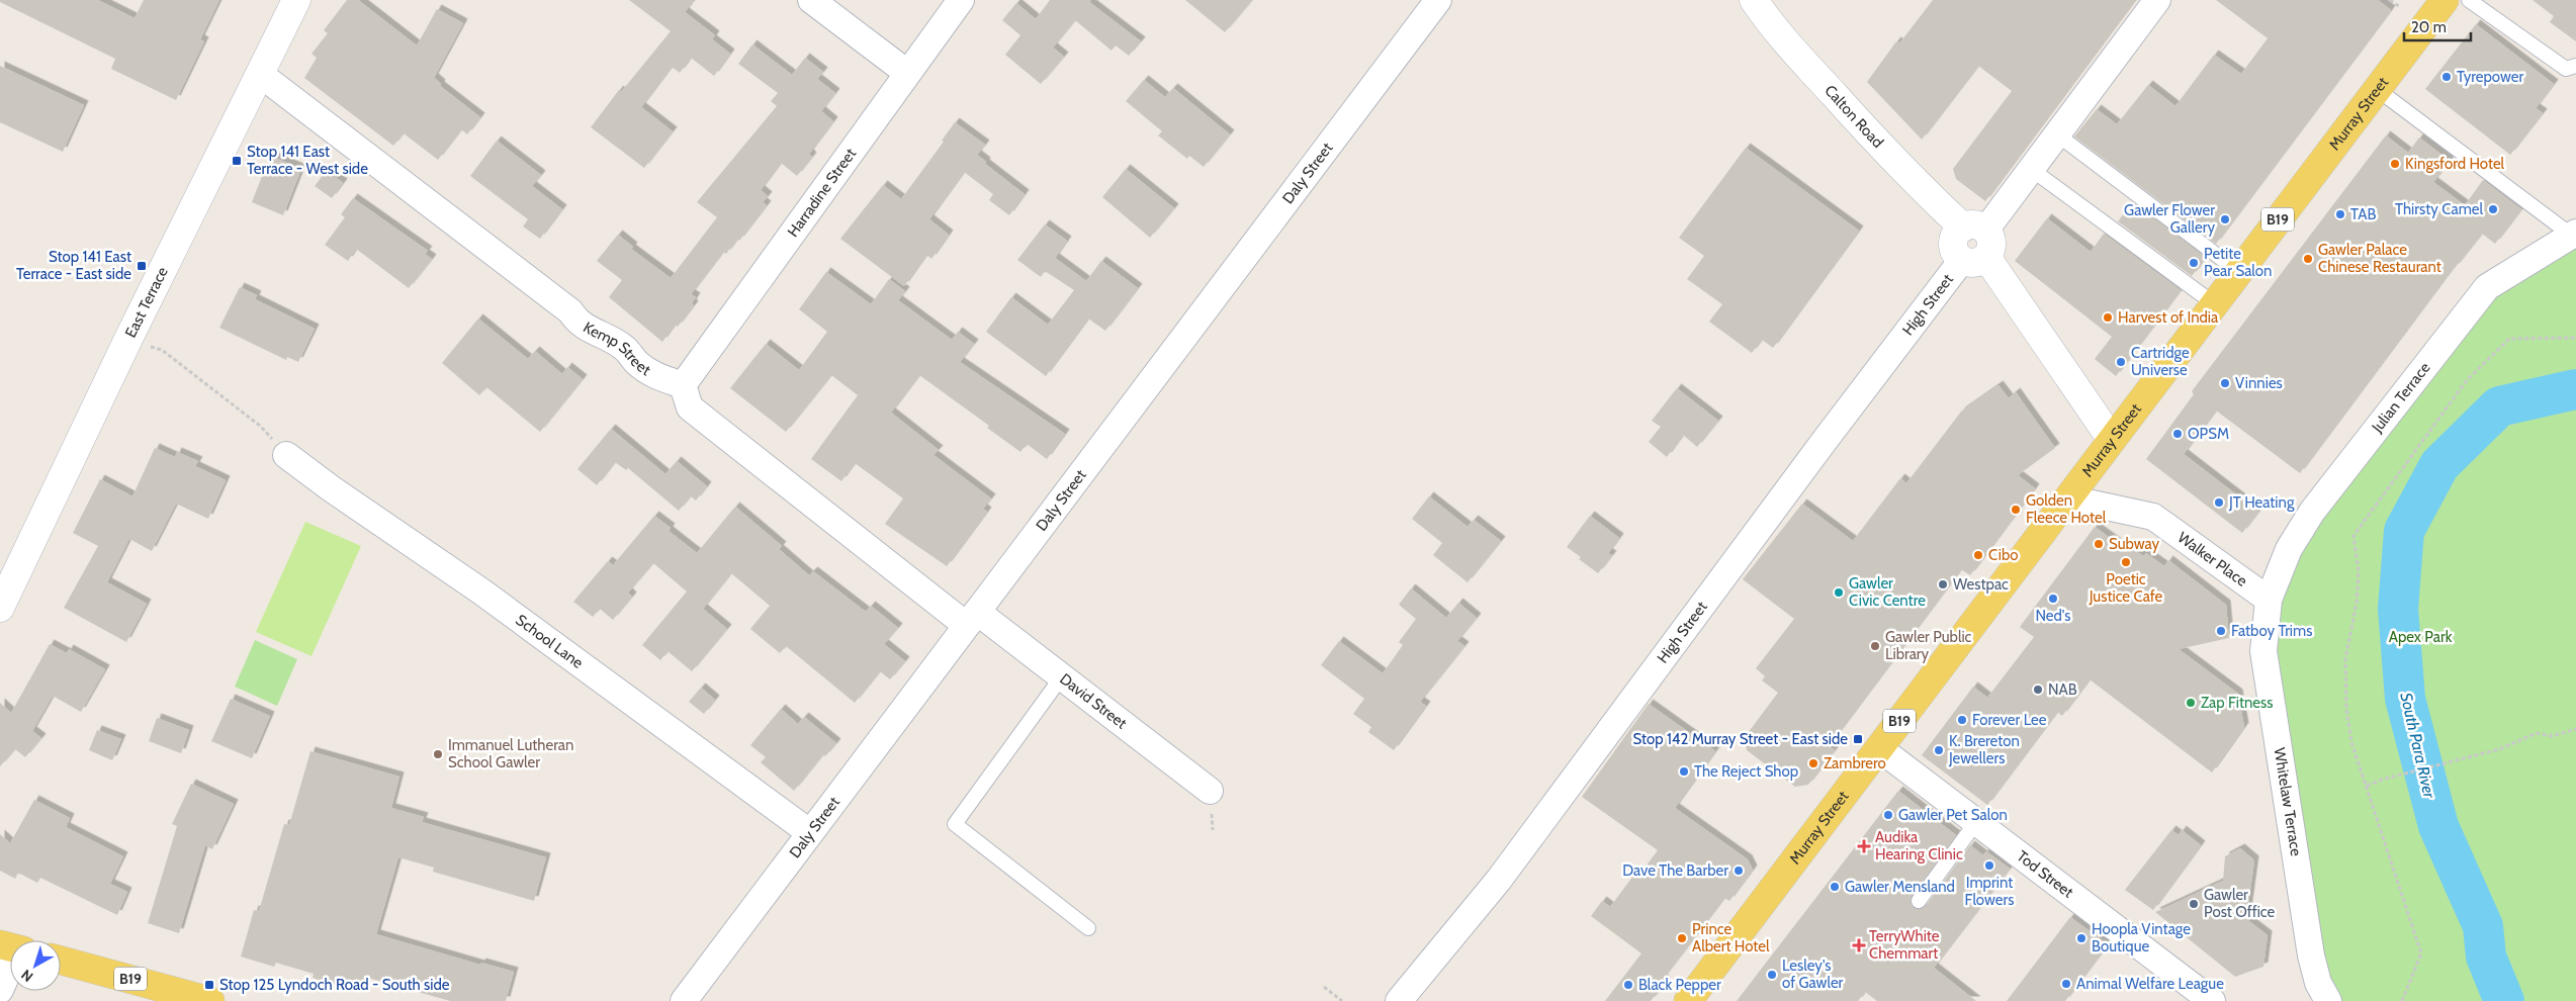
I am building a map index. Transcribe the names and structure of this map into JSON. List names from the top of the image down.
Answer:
{
  "streets": {
    "main road": ["Murray Street", "B19"],
    "street": [
      "Calton Road",
      "Daly Street",
      "Harradine Street",
      "East Terrace",
      "High Street",
      "Kemp Street",
      "Julian Terrace",
      "Walker Place",
      "School Lane",
      "David Street",
      "Whitelaw Terrace",
      "Tod Street"
    ]
  },
  "crossings": [
    ["Murray Street", "Calton Road"],
    ["Murray Street", "Walker Place"],
    ["Murray Street", "Tod Street"],
    ["Calton Road", "High Street"],
    ["Daly Street", "School Lane"],
    ["Daly Street", "David Street"],
    ["Harradine Street", "Kemp Street"],
    ["East Terrace", "Kemp Street"],
    ["Julian Terrace", "Walker Place"],
    ["Julian Terrace", "Whitelaw Terrace"],
    ["Walker Place", "Whitelaw Terrace"]
  ],
  "water": ["South Para River"],
  "parks": ["Apex Park"],
  "places": {
    "other": [
      "Tyrepower",
      "Kingsford Hotel",
      "Thirsty Camel",
      "TAB",
      "Gawler Flower Gallery",
      "Gawler Palace Chinese Restaurant",
      "Petite Pear Salon",
      "Harvest of India",
      "Cartridge Universe",
      "Vinnies",
      "OPSM",
      "JT Heating",
      "Golden Fleece Hotel",
      "Subway",
      "Cibo",
      "Poetic Justice Cafe",
      "Westpac",
      "Gawler Civic Centre",
      "Ned's",
      "Fatboy Trims",
      "Gawler Public Library",
      "NAB",
      "Zap Fitness",
      "Forever Lee",
      "K. Brereton Jewellers",
      "Immanuel Lutheran School Gawler",
      "Zambrero",
      "The Reject Shop",
      "Gawler Pet Salon",
      "Imprint Flowers",
      "Dave The Barber",
      "Gawler Mensland",
      "Gawler Post Office",
      "Prince Albert Hotel",
      "Hoopla Vintage Boutique",
      "Lesley's of Gawler",
      "Animal Welfare League",
      "Black Pepper"
    ],
    "transit": [
      "Stop 141 East Terrace - West side",
      "Stop 141 East Terrace - East side",
      "Stop 142 Murray Street - East side",
      "Stop 125 Lyndoch Road - South side"
    ],
    "health": ["Audika Hearing Clinic", "TerryWhite Chemmart"]
  },
  "scale_bar": "20 m",
  "north": "bottom left"
}
